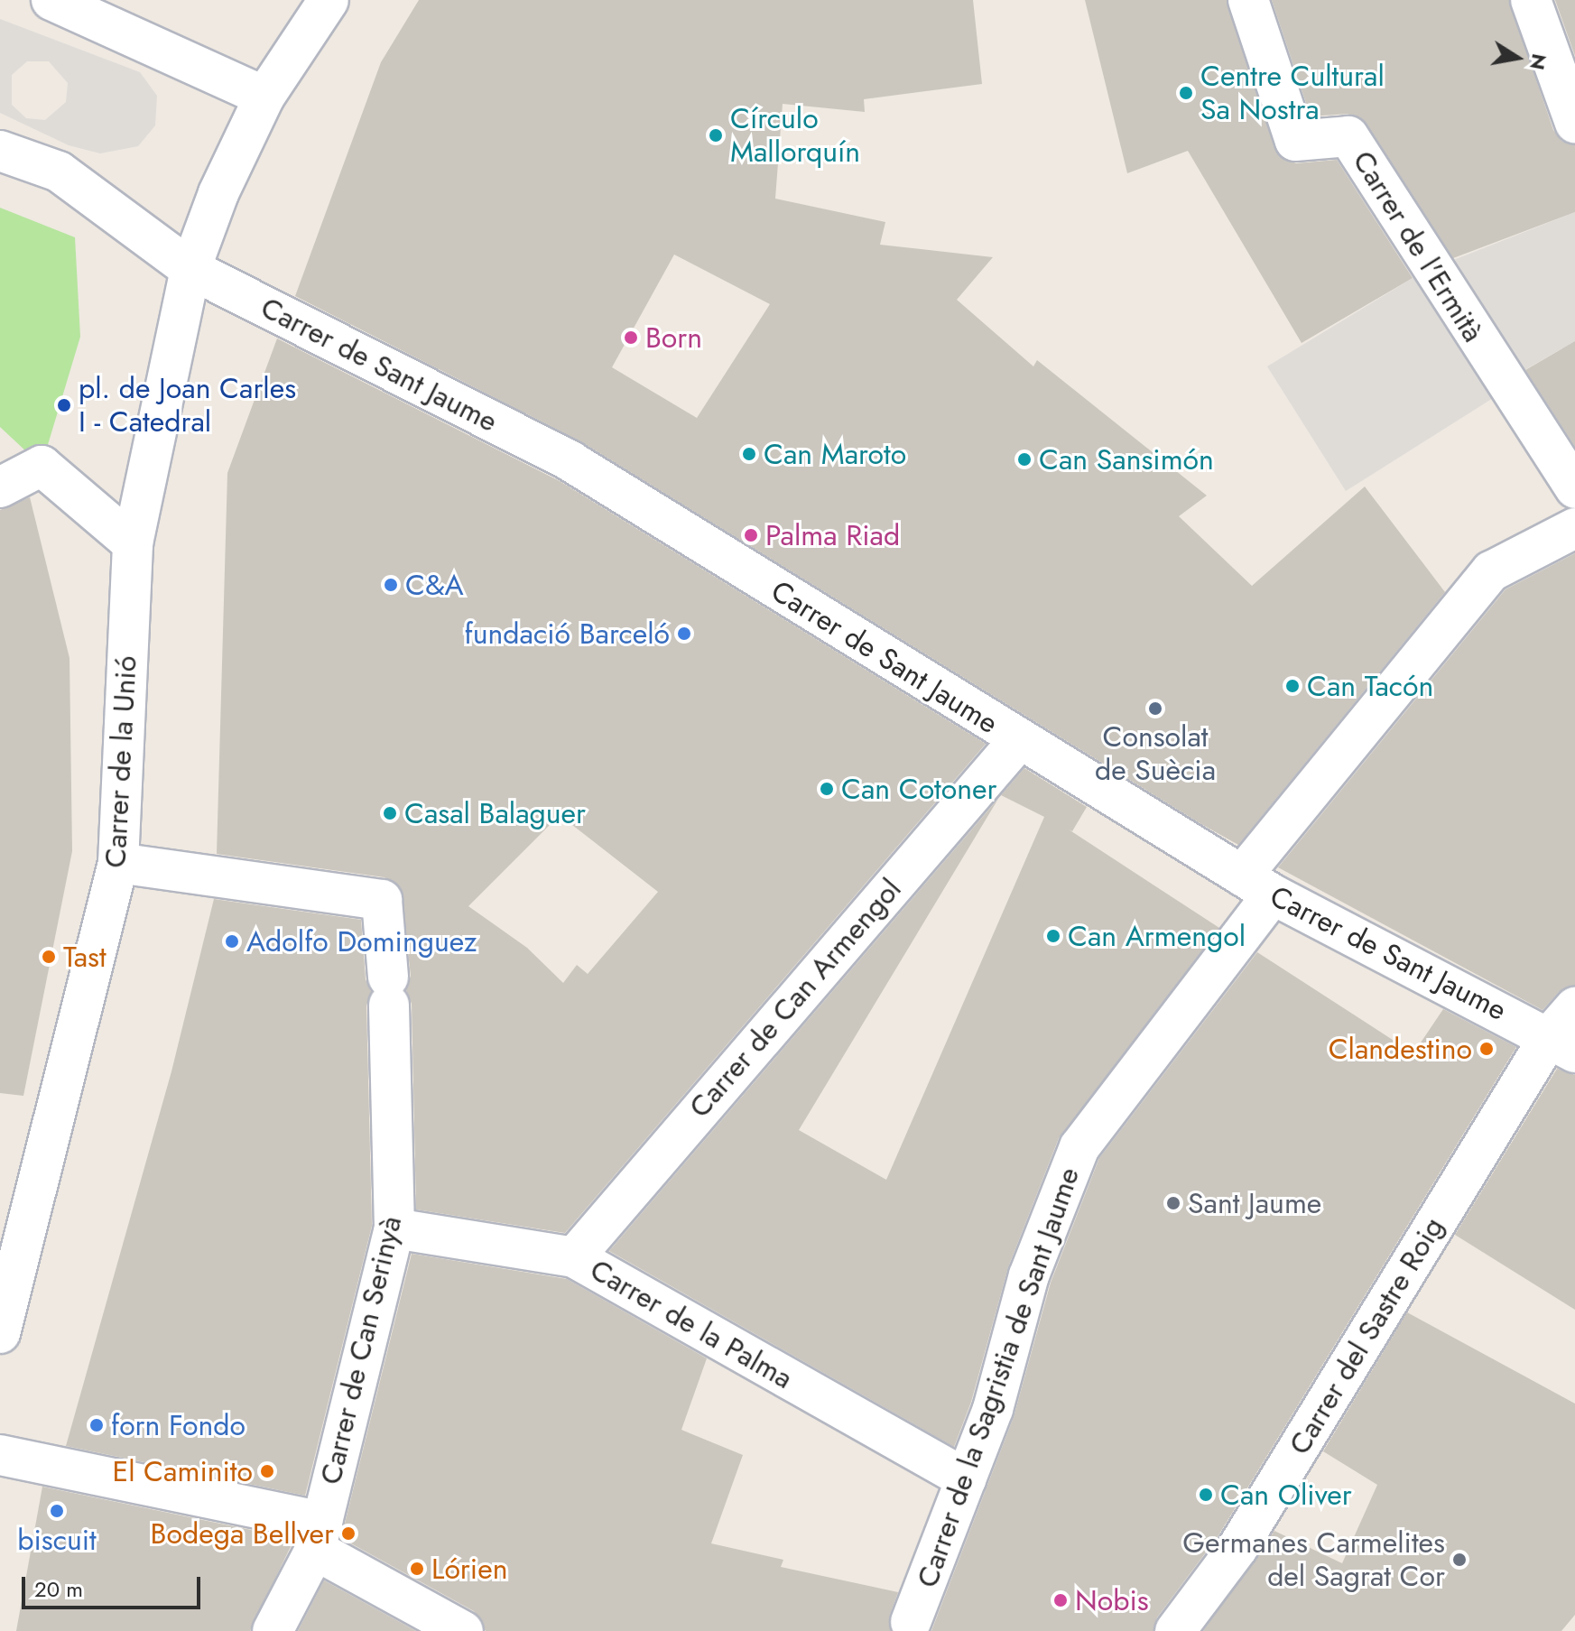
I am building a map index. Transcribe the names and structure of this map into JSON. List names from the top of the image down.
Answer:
{
  "streets": {
    "street": [
      "Carrer de l'Ermità",
      "Carrer de Sant Jaume",
      "Carrer de la Unió",
      "Carrer de Can Armengol",
      "Carrer de la Palma",
      "Carrer del Sastre Roig",
      "Carrer de Can Serinyà",
      "Carrer de la Sagristia de Sant Jaume"
    ]
  },
  "crossings": [
    ["Carrer de Sant Jaume", "Carrer de la Unió"],
    ["Carrer de Sant Jaume", "Carrer de Can Armengol"],
    ["Carrer de Sant Jaume", "Carrer del Sastre Roig"],
    ["Carrer de Sant Jaume", "Carrer de la Sagristia de Sant Jaume"],
    ["Carrer de la Unió", "Carrer de Can Serinyà"],
    ["Carrer de Can Armengol", "Carrer de la Palma"],
    ["Carrer de la Palma", "Carrer de Can Serinyà"],
    ["Carrer de la Palma", "Carrer de la Sagristia de Sant Jaume"]
  ],
  "places": [
    "Centre Cultural Sa Nostra",
    "Círculo Mallorquín",
    "Born",
    "pl. de Joan Carles I - Catedral",
    "Can Maroto",
    "Can Sansimón",
    "Palma Riad",
    "C&A",
    "fundació Barceló",
    "Can Tacón",
    "Consolat de Suècia",
    "Can Cotoner",
    "Casal Balaguer",
    "Can Armengol",
    "Adolfo Dominguez",
    "Tast",
    "Clandestino",
    "Sant Jaume",
    "forn Fondo",
    "El Caminito",
    "Can Oliver",
    "biscuit",
    "Bodega Bellver",
    "Germanes Carmelites del Sagrat Cor",
    "Lórien",
    "Nobis"
  ],
  "scale_bar": "20 m",
  "north": "right"
}
